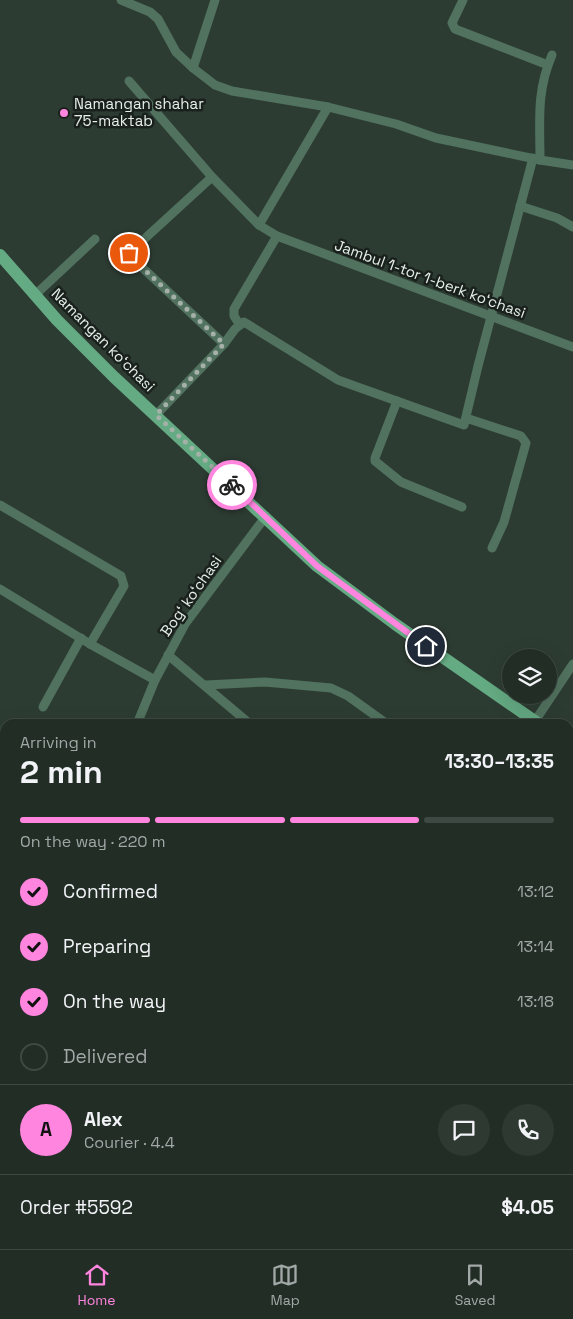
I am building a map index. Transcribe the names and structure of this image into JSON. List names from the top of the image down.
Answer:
{
  "streets": {
    "main road": ["Namangan koʻchasi"],
    "street": ["Jambul 1-tor 1-berk koʻchasi", "Bogʻ koʻchasi"]
  },
  "crossings": [
    ["Namangan koʻchasi", "Bogʻ koʻchasi"]
  ],
  "places": ["Namangan shahar 75-maktab"],
  "page": {
    "heading": ["2 min", "Arriving in", "13:30–13:35"],
    "panel": [
      "Alex",
      "Courier · 4.4",
      "Order #5592",
      "$4.05"
    ],
    "bar": "On the way · 220 m",
    "list": [
      ["Confirmed", "13:12"],
      ["Preparing", "13:14"],
      ["On the way", "13:18"],
      "Delivered"
    ],
    "round": "A",
    "tabs": ["Home", "Map", "Saved"]
  }
}
